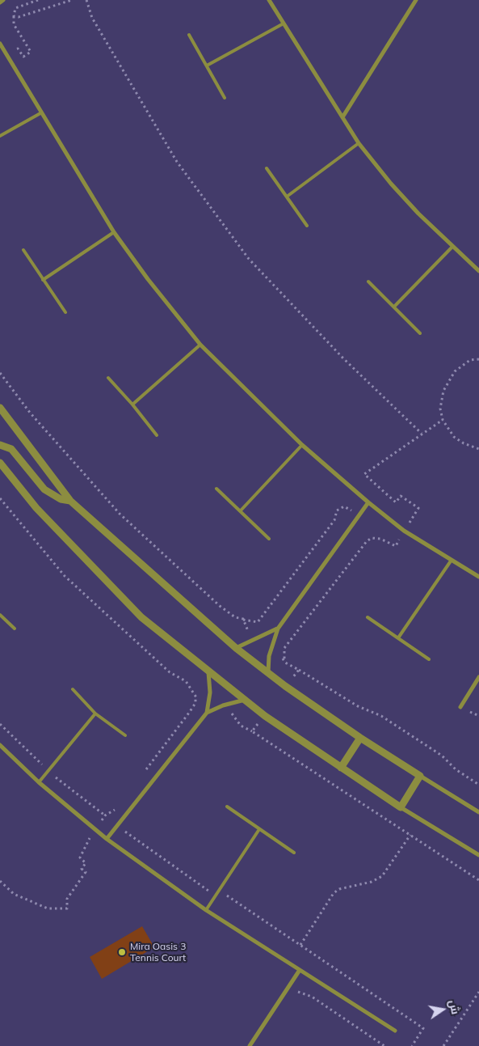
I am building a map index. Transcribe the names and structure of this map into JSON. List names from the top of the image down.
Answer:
{
  "places": ["Mira Oasis 3 Tennis Court"],
  "north": "right"
}
